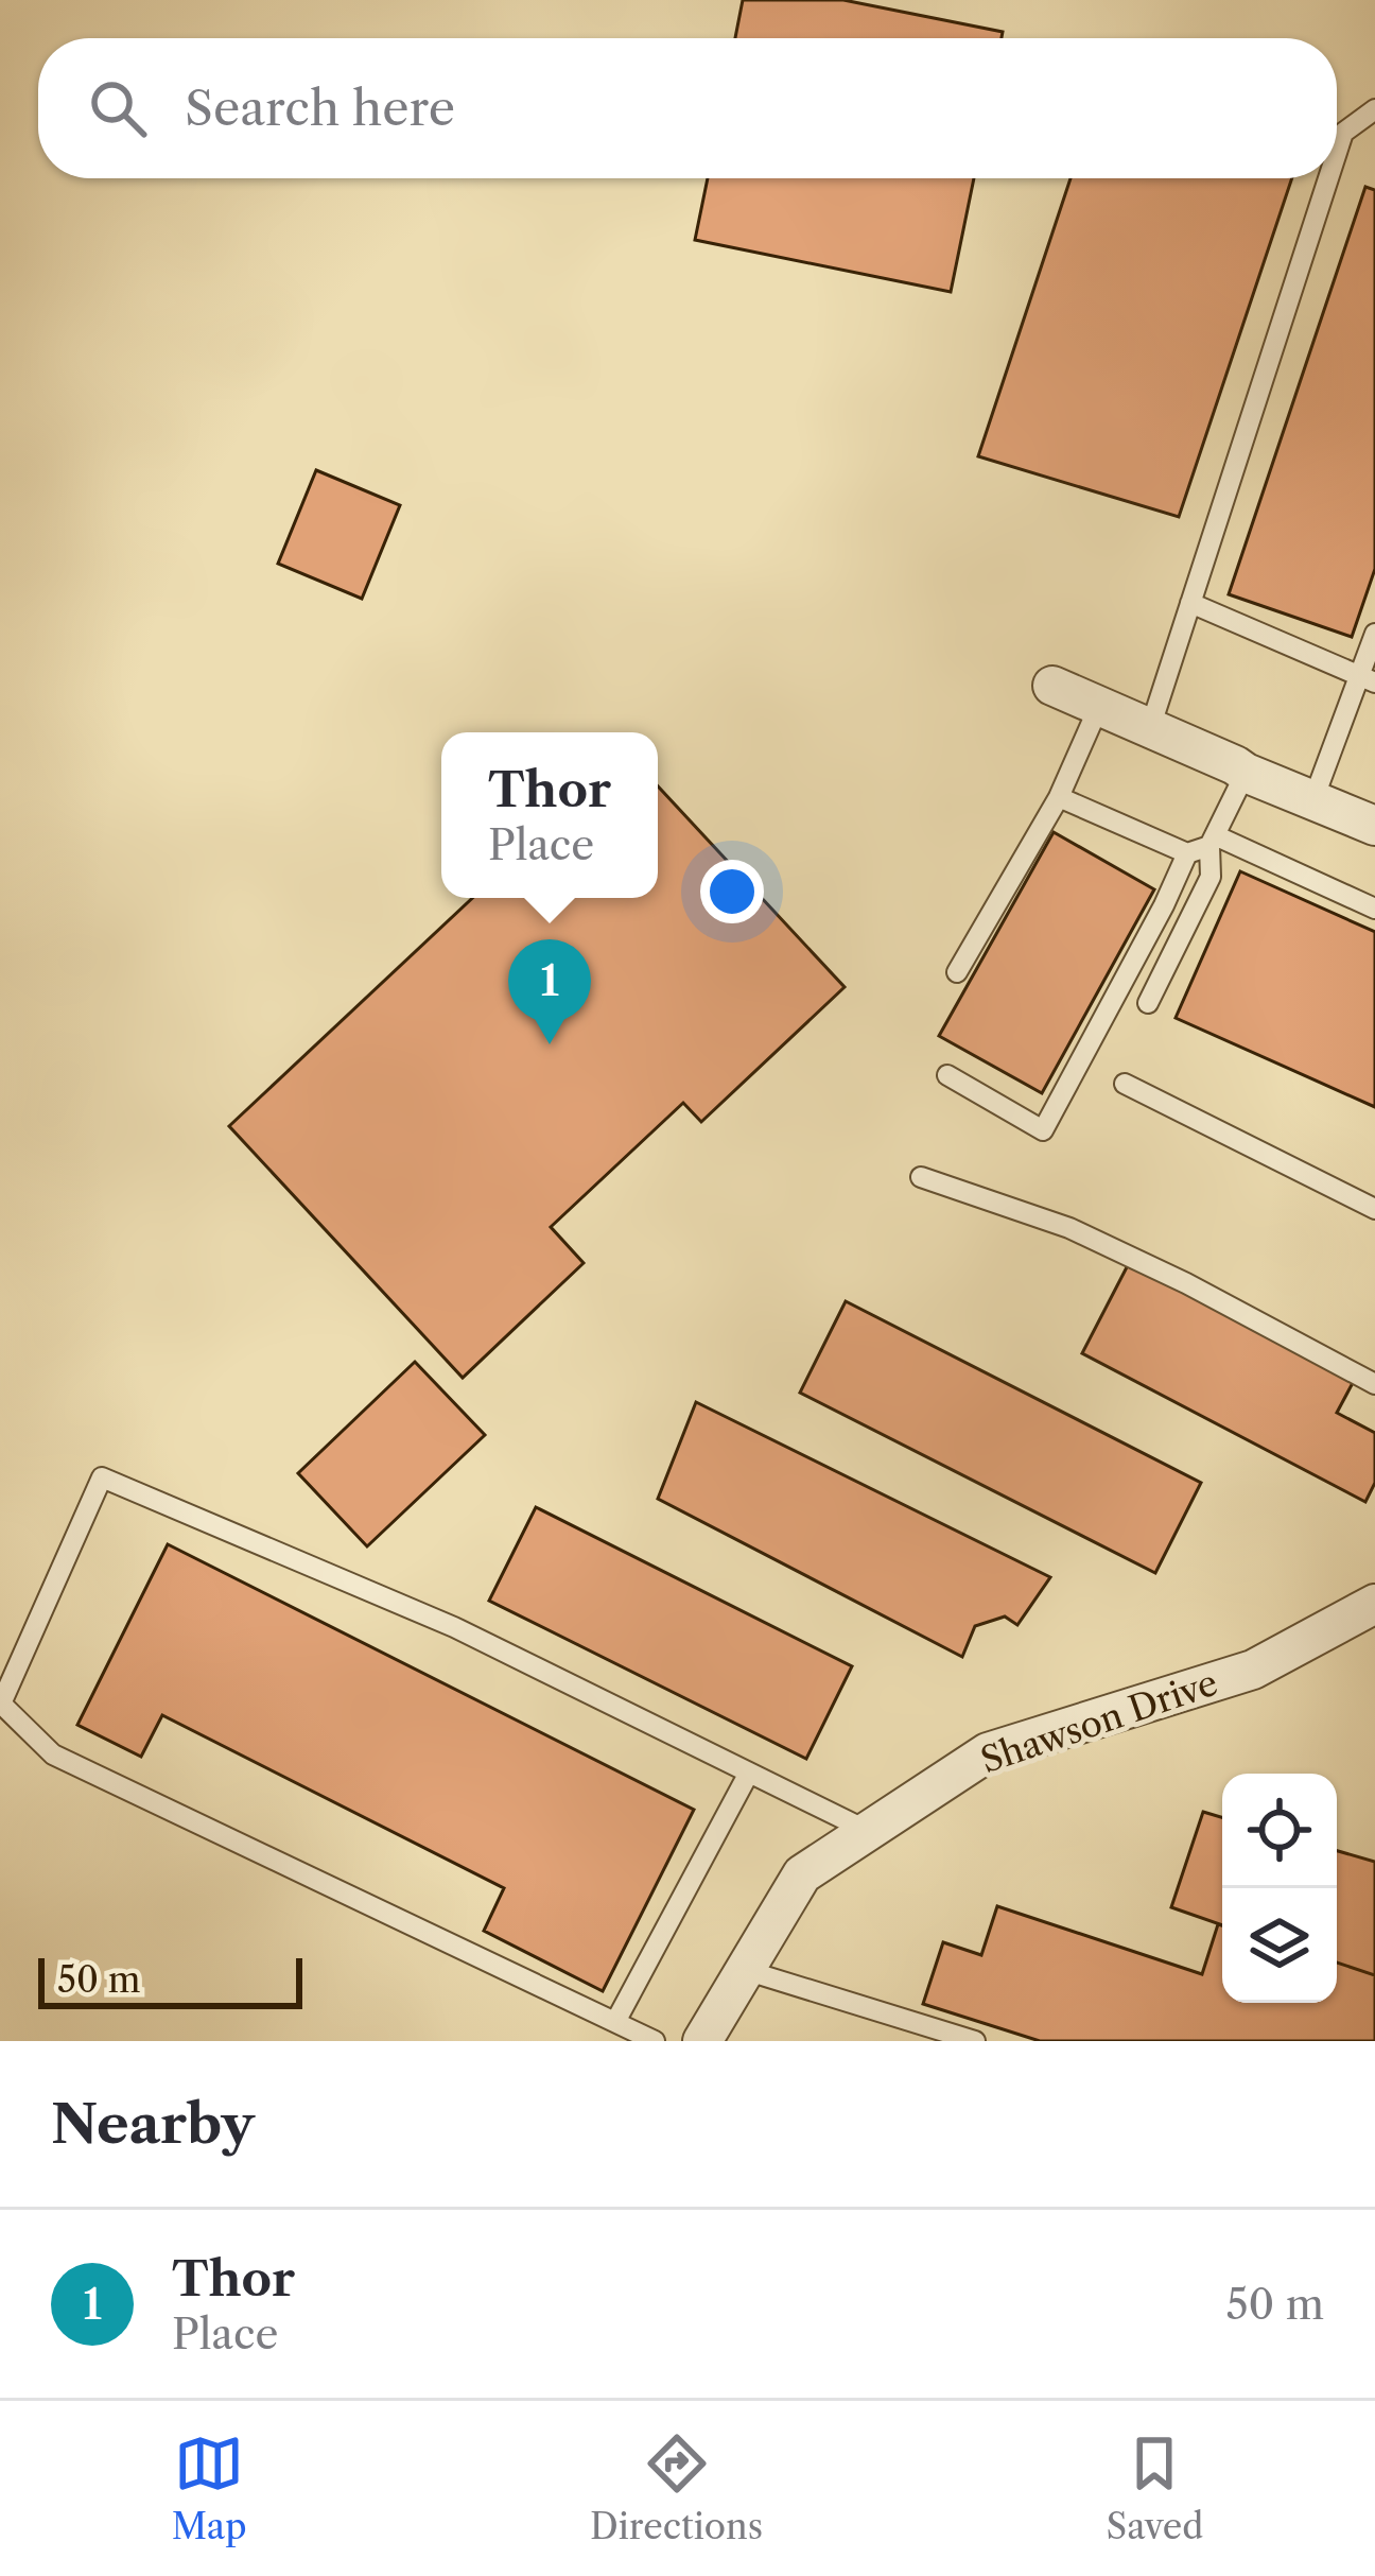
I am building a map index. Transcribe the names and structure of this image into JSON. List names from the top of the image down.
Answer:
{
  "streets": {
    "street": ["Shawson Drive"]
  },
  "scale_bar": "50 m",
  "page": {
    "search": "Search here",
    "popup": ["Thor", "Place"],
    "pins": "1",
    "scale": "50 m",
    "heading": "Nearby",
    "list": [
      {
        "mark": "1",
        "name": "Thor",
        "note": "Place",
        "value": "50 m"
      }
    ],
    "nav": ["Map", "Directions", "Saved"]
  }
}
